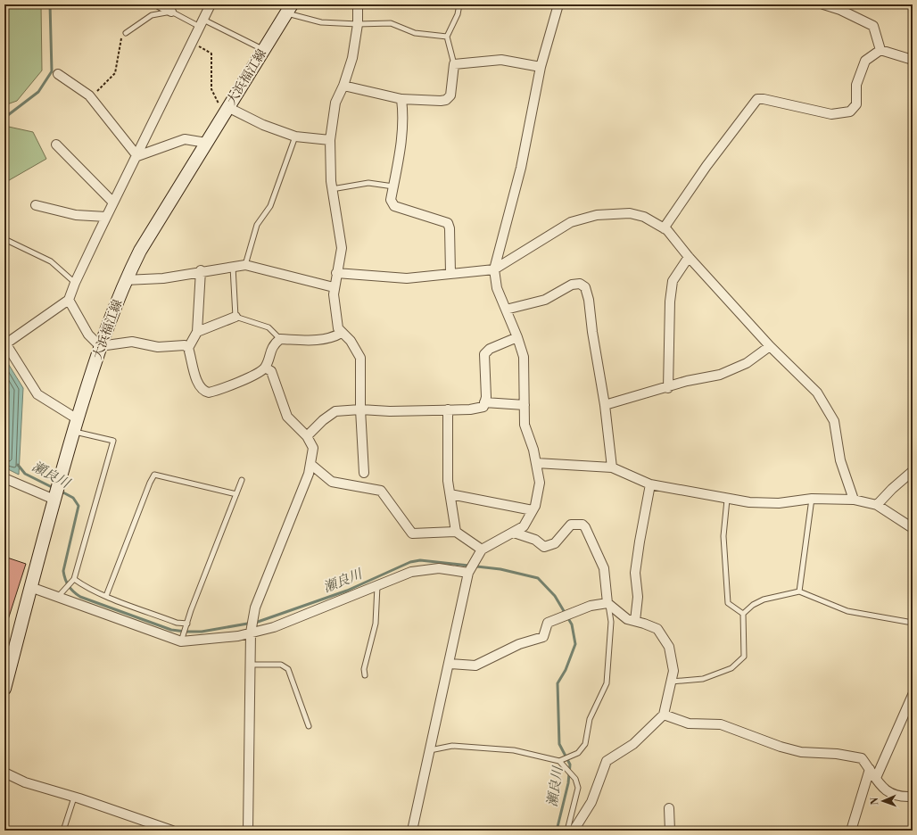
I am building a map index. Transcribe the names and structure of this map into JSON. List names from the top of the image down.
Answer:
{
  "streets": {
    "main road": ["大浜福江線"]
  },
  "water": ["瀬良川"],
  "north": "left"
}
